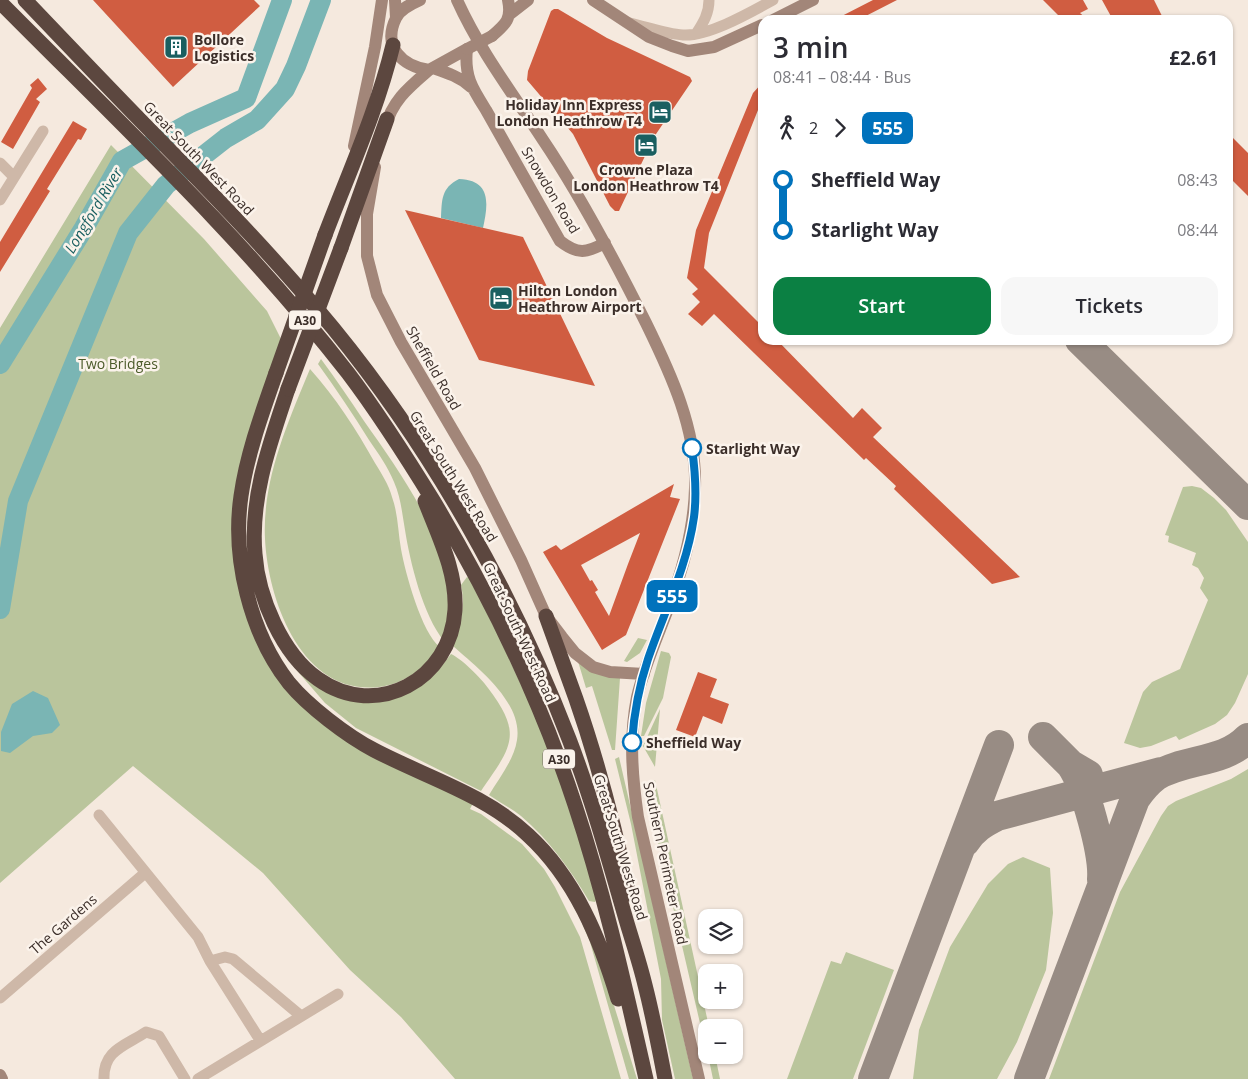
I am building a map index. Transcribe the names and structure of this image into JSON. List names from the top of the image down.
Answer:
{
  "streets": {
    "highway": ["Great South West Road", "A30", "Great South-West Road"],
    "street": [
      "Snowdon Road",
      "Sheffield Road",
      "Southern Perimeter Road",
      "The Gardens"
    ]
  },
  "crossings": [
    ["Snowdon Road", "Sheffield Road"],
    ["Snowdon Road", "Southern Perimeter Road"]
  ],
  "water": ["Longford River"],
  "parks": ["Two Bridges"],
  "places": {
    "building": ["Bollore Logistics"],
    "hotel": ["Holiday Inn Express London Heathrow T4", "Crowne Plaza London Heathrow T4", "Hilton London Heathrow Airport"],
    "other": ["Starlight Way", "Sheffield Way"]
  },
  "lines": ["bus line 555"],
  "page": {
    "on_map": "555",
    "heading": ["3 min", "08:41 – 08:44 · Bus", "£2.61"],
    "legs": ["2", "555"],
    "list": [
      {
        "name": "Sheffield Way",
        "value": "08:43"
      },
      {
        "name": "Starlight Way",
        "value": "08:44"
      }
    ],
    "buttons": ["Start", "Tickets"],
    "map_buttons": ["+", "−"]
  }
}
